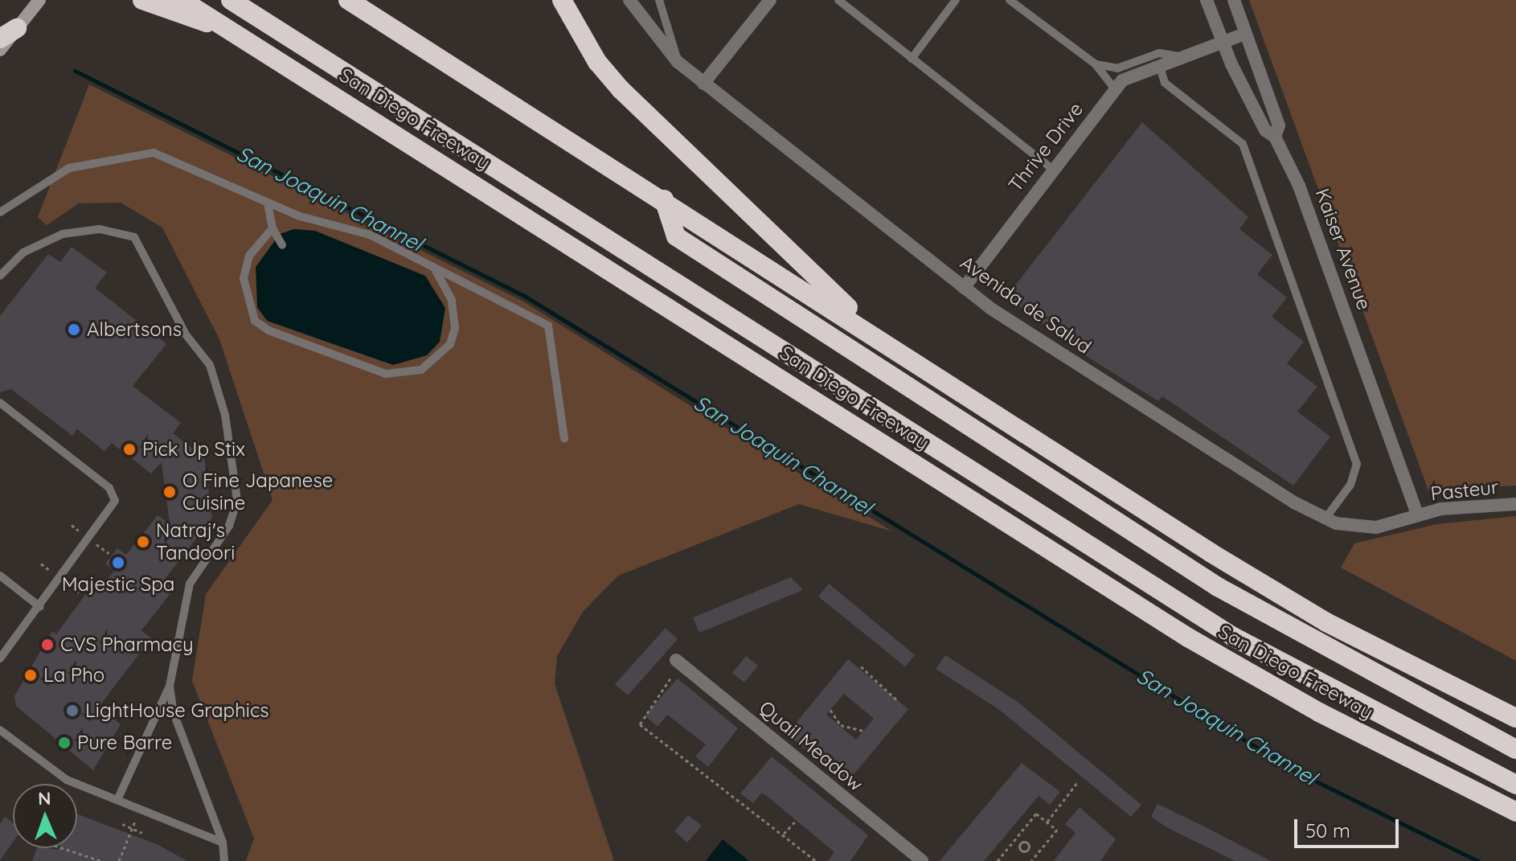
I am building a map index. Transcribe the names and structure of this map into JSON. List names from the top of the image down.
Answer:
{
  "streets": {
    "highway": ["San Diego Freeway"],
    "street": [
      "Thrive Drive",
      "Kaiser Avenue",
      "Avenida de Salud",
      "Pasteur",
      "Quail Meadow"
    ]
  },
  "crossings": [
    ["Thrive Drive", "Kaiser Avenue"],
    ["Thrive Drive", "Avenida de Salud"],
    ["Kaiser Avenue", "Avenida de Salud"],
    ["Kaiser Avenue", "Pasteur"],
    ["Avenida de Salud", "Pasteur"]
  ],
  "water": ["San Joaquin Channel"],
  "places": [
    "Albertsons",
    "Pick Up Stix",
    "O Fine Japanese Cuisine",
    "Natraj's Tandoori",
    "Majestic Spa",
    "CVS Pharmacy",
    "La Pho",
    "LightHouse Graphics",
    "Pure Barre"
  ],
  "scale_bar": "50 m",
  "north": "top"
}
